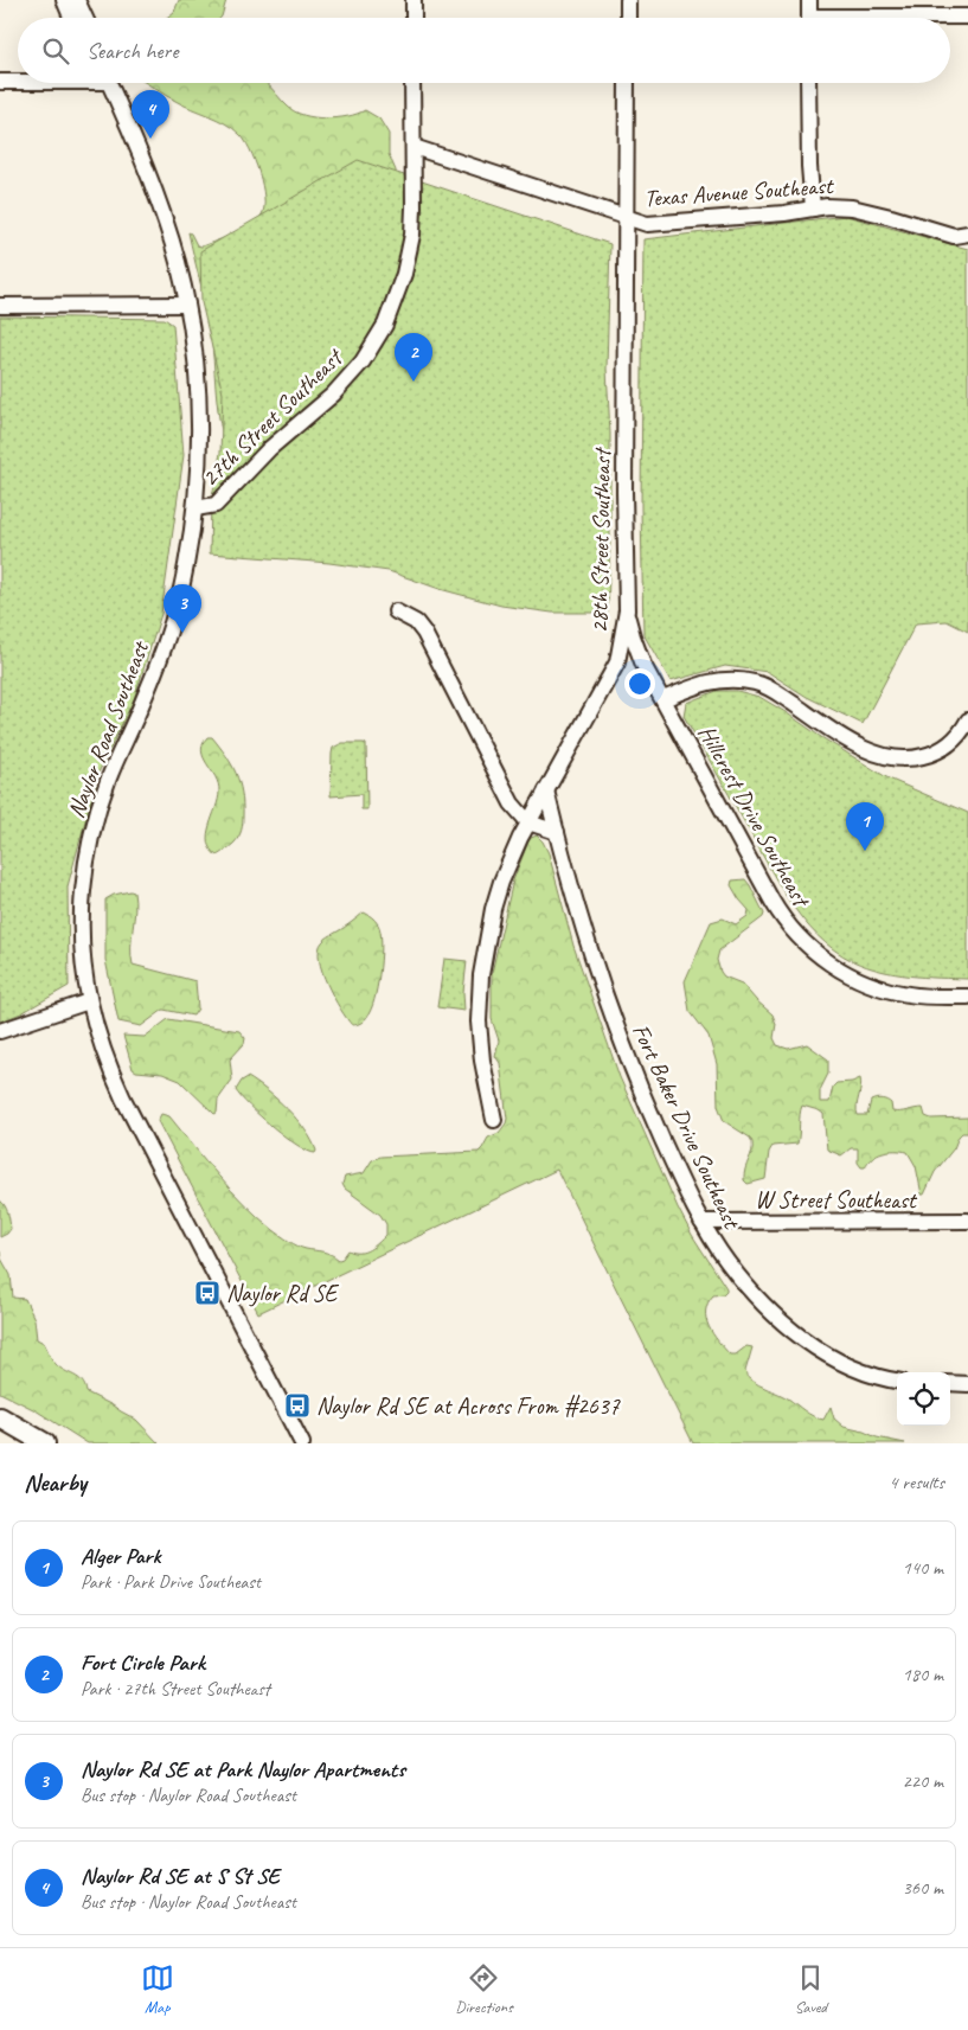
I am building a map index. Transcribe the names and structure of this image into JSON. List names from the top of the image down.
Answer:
{
  "streets": {
    "street": [
      "Texas Avenue Southeast",
      "27th Street Southeast",
      "28th Street Southeast",
      "Naylor Road Southeast",
      "Hillcrest Drive Southeast",
      "Fort Baker Drive Southeast",
      "W Street Southeast"
    ]
  },
  "crossings": [
    ["Texas Avenue Southeast", "27th Street Southeast"],
    ["Texas Avenue Southeast", "28th Street Southeast"],
    ["27th Street Southeast", "Naylor Road Southeast"],
    ["28th Street Southeast", "Hillcrest Drive Southeast"],
    ["28th Street Southeast", "Fort Baker Drive Southeast"],
    ["Fort Baker Drive Southeast", "W Street Southeast"]
  ],
  "places": {
    "bus stop": ["Naylor Rd SE", "Naylor Rd SE at Across From #2637"]
  },
  "page": {
    "search": "Search here",
    "pins": [
      "4",
      "2",
      "3",
      "1"
    ],
    "heading": ["Nearby", "4 results"],
    "list": [
      {
        "mark": "1",
        "name": "Alger Park",
        "note": "Park · Park Drive Southeast",
        "value": "140 m"
      },
      {
        "mark": "2",
        "name": "Fort Circle Park",
        "note": "Park · 27th Street Southeast",
        "value": "180 m"
      },
      {
        "mark": "3",
        "name": "Naylor Rd SE at Park Naylor Apartments",
        "note": "Bus stop · Naylor Road Southeast",
        "value": "220 m"
      },
      {
        "mark": "4",
        "name": "Naylor Rd SE at S St SE",
        "note": "Bus stop · Naylor Road Southeast",
        "value": "360 m"
      }
    ],
    "nav": ["Map", "Directions", "Saved"]
  }
}
